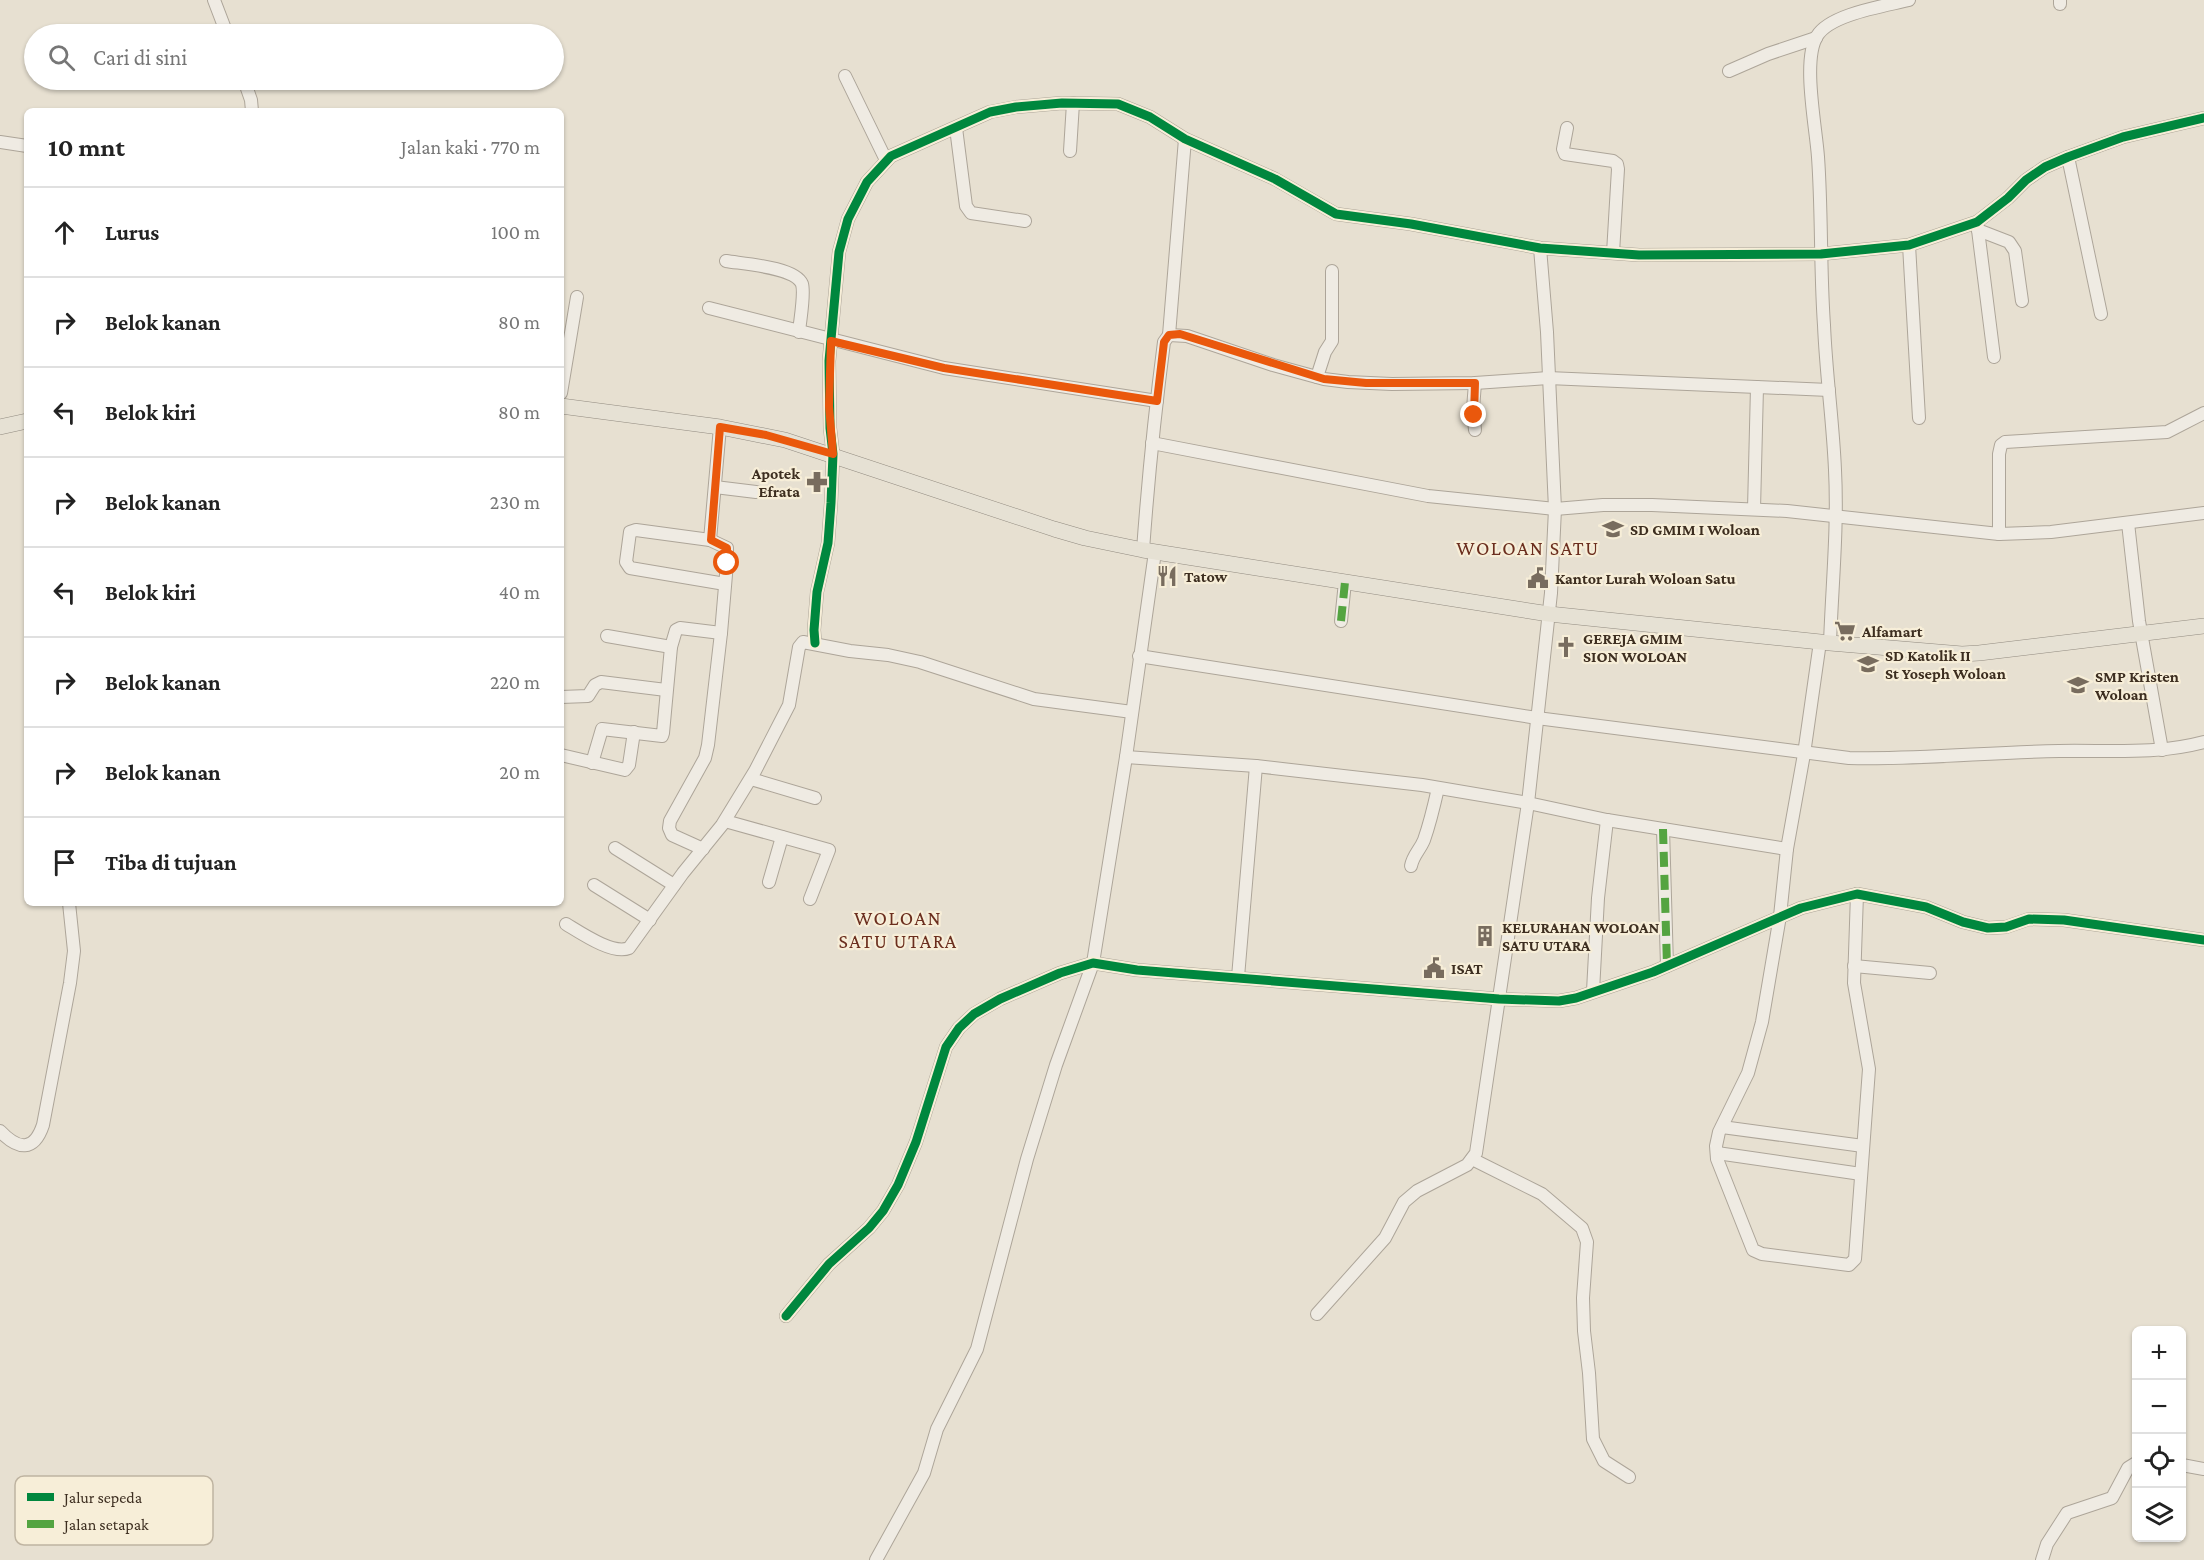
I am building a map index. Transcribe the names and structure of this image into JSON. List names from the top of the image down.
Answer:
{
  "districts": ["WOLOAN SATU", "WOLOAN SATU UTARA"],
  "places": {
    "pharmacy": ["Apotek Efrata"],
    "school or university": ["SD GMIM I Woloan", "SD Katolik II St Yoseph Woloan", "SMP Kristen Woloan"],
    "restaurant": ["Tatow"],
    "public building": ["Kantor Lurah Woloan Satu", "ISAT"],
    "supermarket": ["Alfamart"],
    "church": ["GEREJA GMIM SION WOLOAN"],
    "building": ["KELURAHAN WOLOAN SATU UTARA"]
  },
  "legend": ["Jalur sepeda", "Jalan setapak"],
  "page": {
    "search": "Cari di sini",
    "heading": ["10 mnt", "Jalan kaki · 770 m"],
    "list": [
      ["Lurus", "100 m"],
      ["Belok kanan", "80 m"],
      ["Belok kiri", "80 m"],
      ["Belok kanan", "230 m"],
      ["Belok kiri", "40 m"],
      ["Belok kanan", "220 m"],
      ["Belok kanan", "20 m"],
      "Tiba di tujuan"
    ],
    "map_buttons": ["+", "−"]
  }
}
